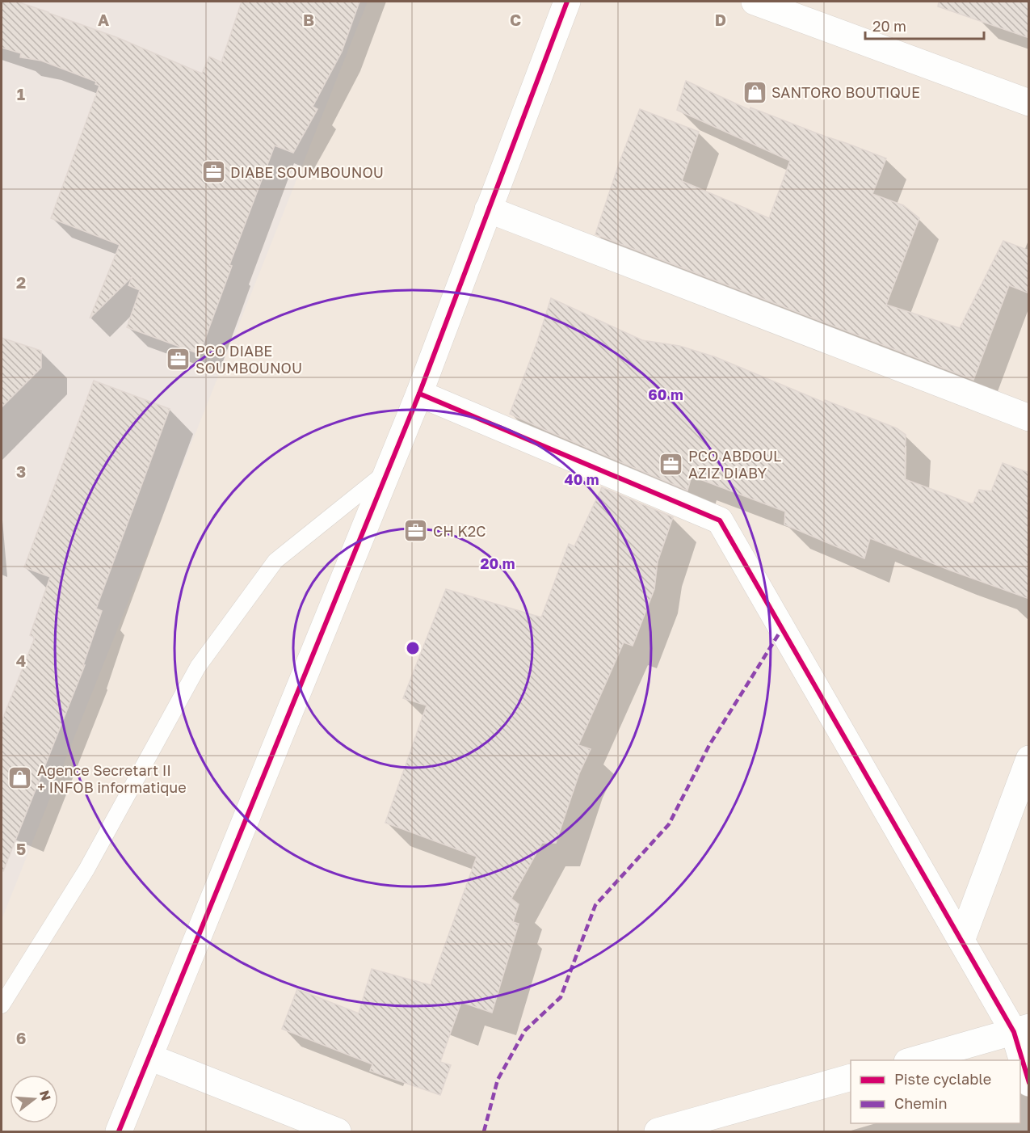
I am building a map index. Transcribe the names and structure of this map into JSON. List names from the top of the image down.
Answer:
{
  "places": {
    "shop": ["SANTORO BOUTIQUE", "Agence Secretart II + INFOB informatique"],
    "office": [
      "DIABE SOUMBOUNOU",
      "PCO DIABE SOUMBOUNOU",
      "PCO ABDOUL AZIZ DIABY",
      "CH K2C"
    ]
  },
  "legend": ["Piste cyclable", "Chemin"],
  "scale_bar": "20 m",
  "north": "right",
  "grid": {
    "columns": [
      "A",
      "B",
      "C",
      "D"
    ],
    "rows": [
      "1",
      "2",
      "3",
      "4",
      "5",
      "6"
    ]
  },
  "rings": ["60 m", "40 m", "20 m"]
}
